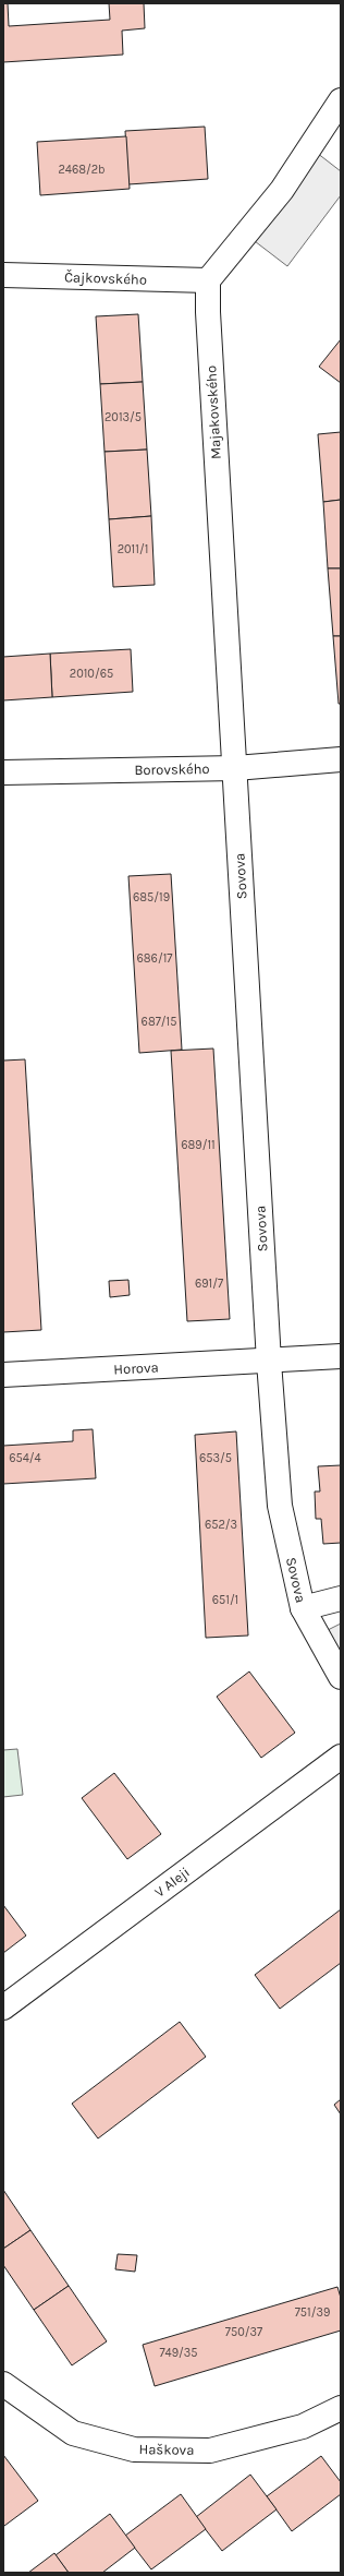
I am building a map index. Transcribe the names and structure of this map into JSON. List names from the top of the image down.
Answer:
{
  "streets": {
    "street": [
      "Čajkovského",
      "Majakovského",
      "Borovského",
      "Sovova",
      "Horova",
      "V Aleji",
      "Haškova"
    ]
  },
  "crossings": [
    ["Čajkovského", "Majakovského"],
    ["Majakovského", "Borovského"],
    ["Majakovského", "Sovova"],
    ["Borovského", "Sovova"],
    ["Sovova", "Horova"]
  ],
  "house_numbers": [
    "2468/2b",
    "2013/5",
    "2011/1",
    "2010/65",
    "685/19",
    "686/17",
    "687/15",
    "689/11",
    "691/7",
    "654/4",
    "653/5",
    "652/3",
    "651/1",
    "751/39",
    "750/37",
    "749/35"
  ]
}
